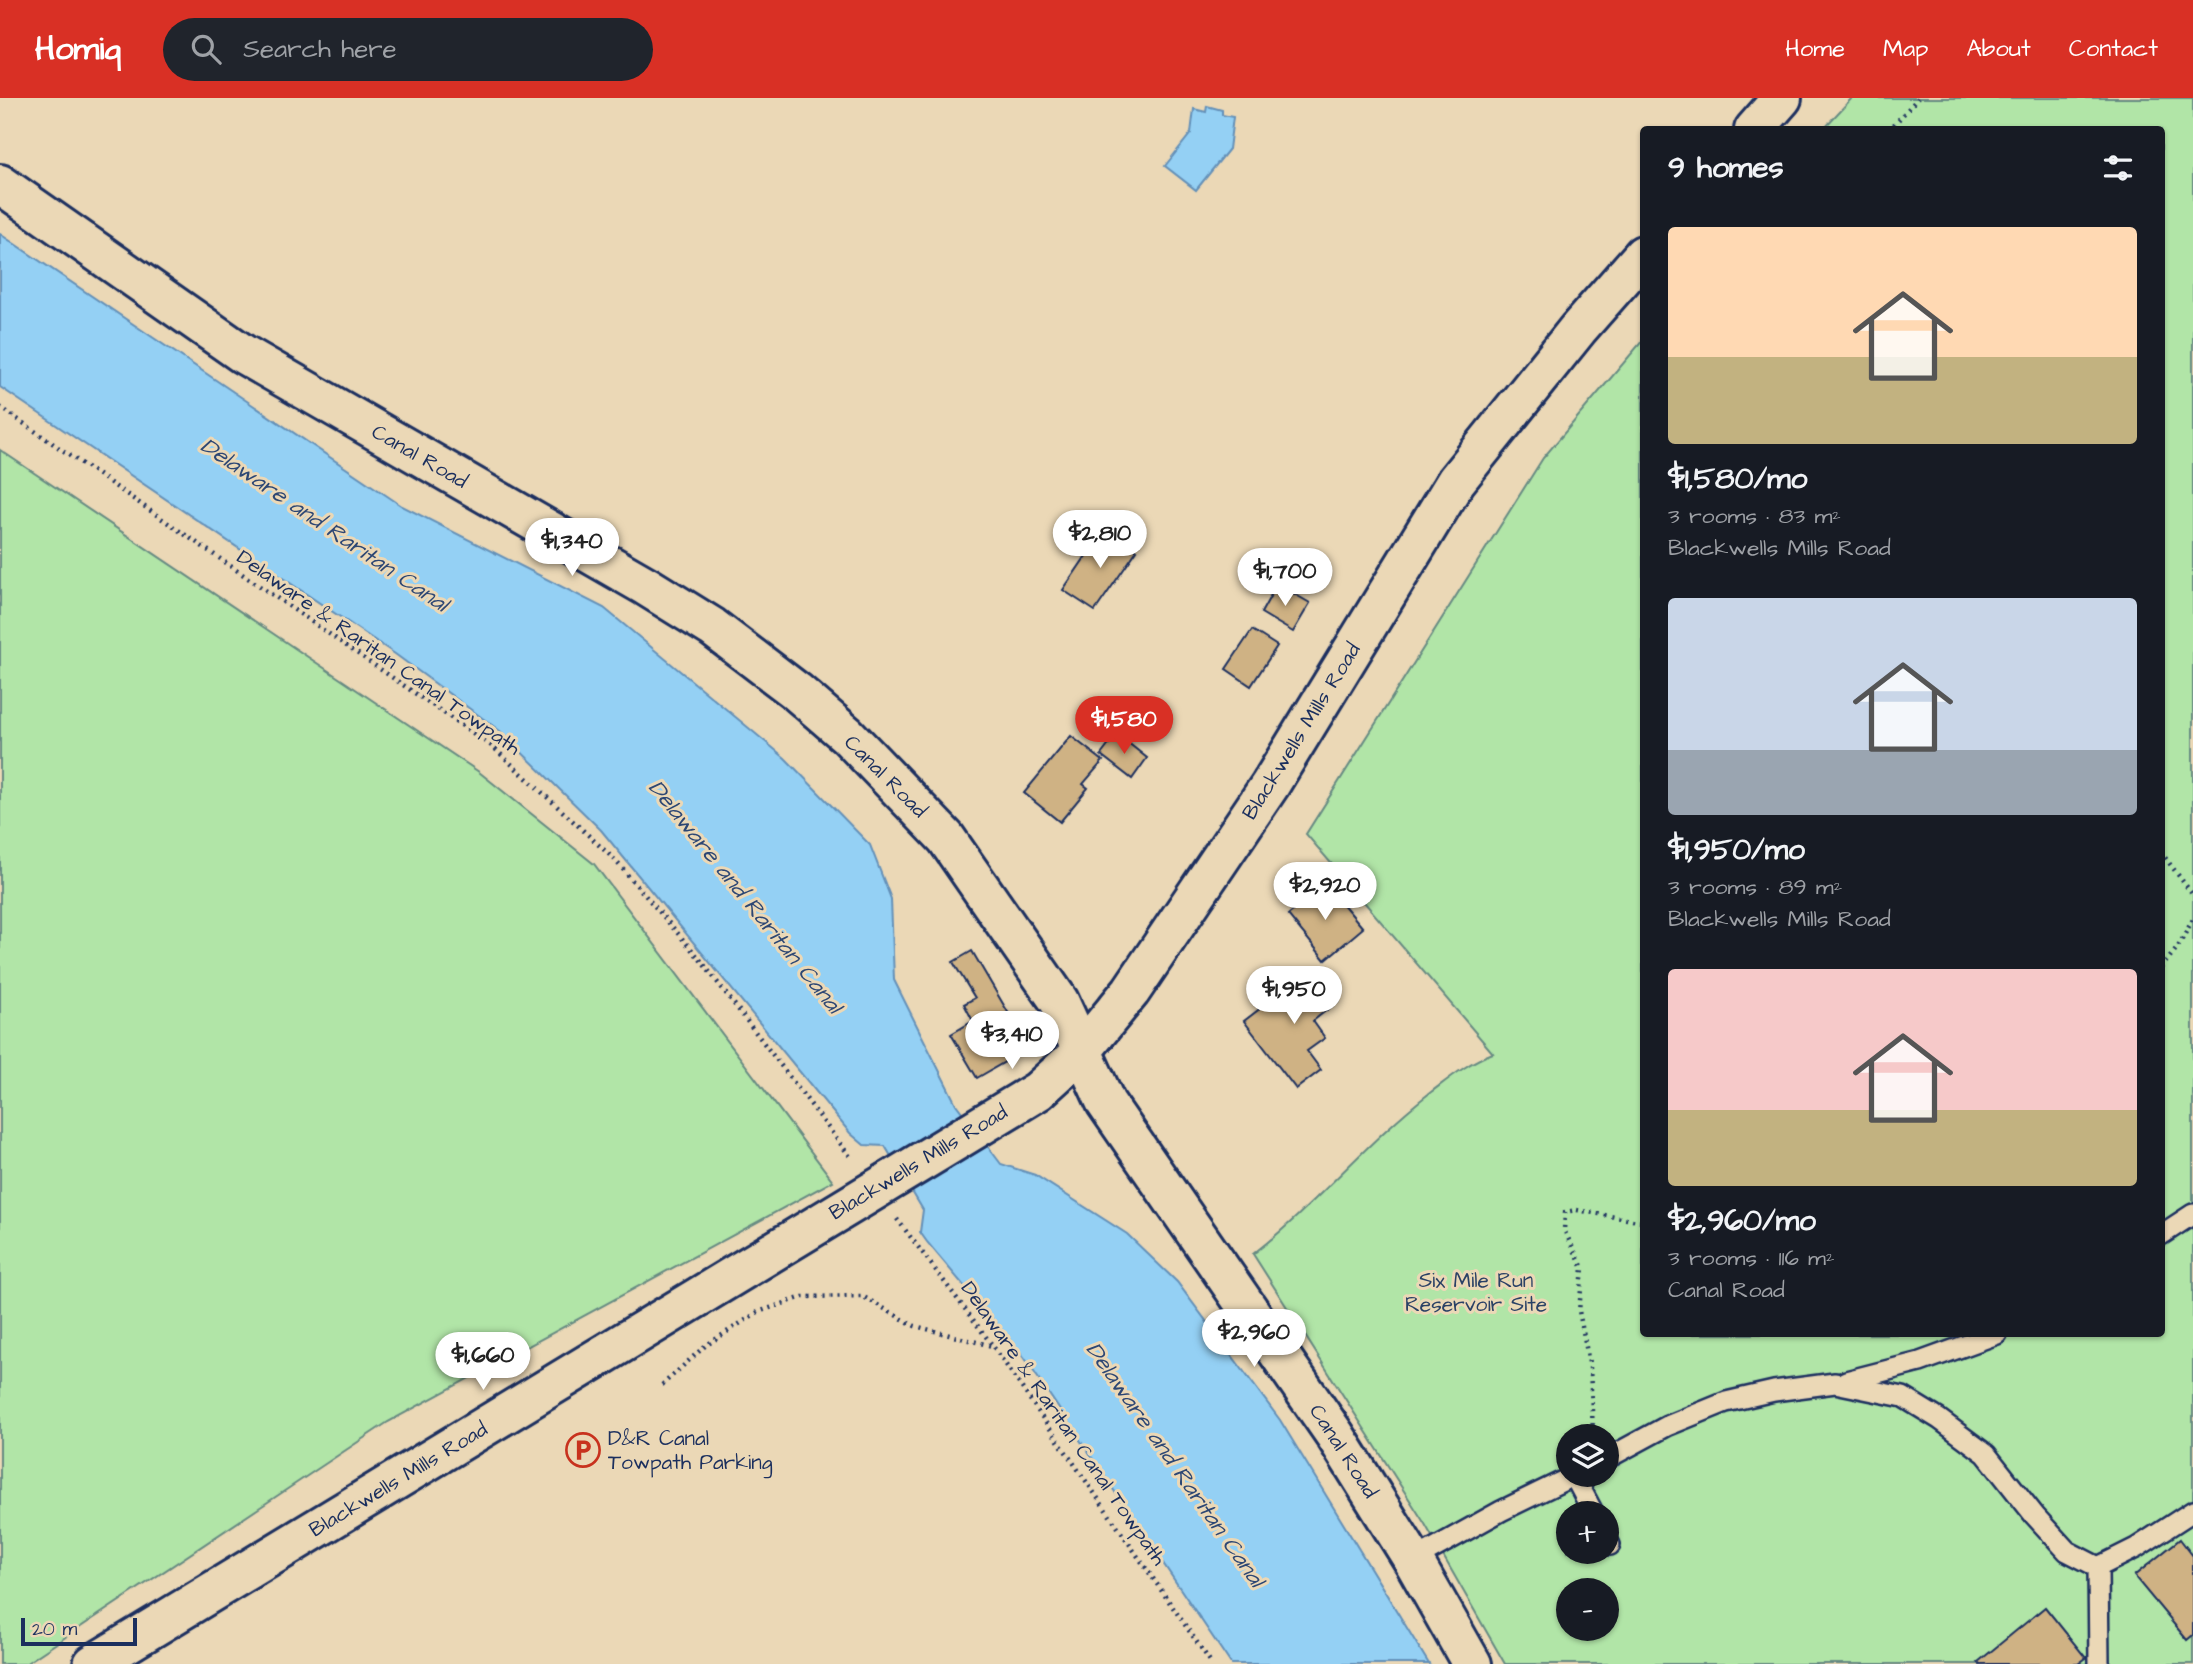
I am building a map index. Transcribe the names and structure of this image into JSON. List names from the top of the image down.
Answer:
{
  "streets": {
    "street": ["Canal Road", "Blackwells Mills Road"],
    "path": ["Delaware & Raritan Canal Towpath"]
  },
  "crossings": [
    ["Canal Road", "Blackwells Mills Road"]
  ],
  "water": ["Delaware and Raritan Canal"],
  "parks": ["Six Mile Run Reservoir Site"],
  "places": {
    "parking": ["D&R Canal Towpath Parking"]
  },
  "scale_bar": "20 m",
  "page": {
    "header": "Homiq",
    "search": "Search here",
    "nav": [
      "Home",
      "Map",
      "About",
      "Contact"
    ],
    "heading": "9 homes",
    "list": [
      {
        "name": "$1,580/mo",
        "note": "3 rooms · 83 m² · Blackwells Mills Road"
      },
      {
        "name": "$1,950/mo",
        "note": "3 rooms · 89 m² · Blackwells Mills Road"
      },
      {
        "name": "$2,960/mo",
        "note": "3 rooms · 116 m² · Canal Road"
      }
    ],
    "price": [
      "$2,810",
      "$1,340",
      "$1,700",
      "$1,580",
      "$2,920",
      "$1,950",
      "$3,410",
      "$2,960",
      "$1,660"
    ],
    "map_buttons": ["+", "−"],
    "scale": "20 m"
  }
}
